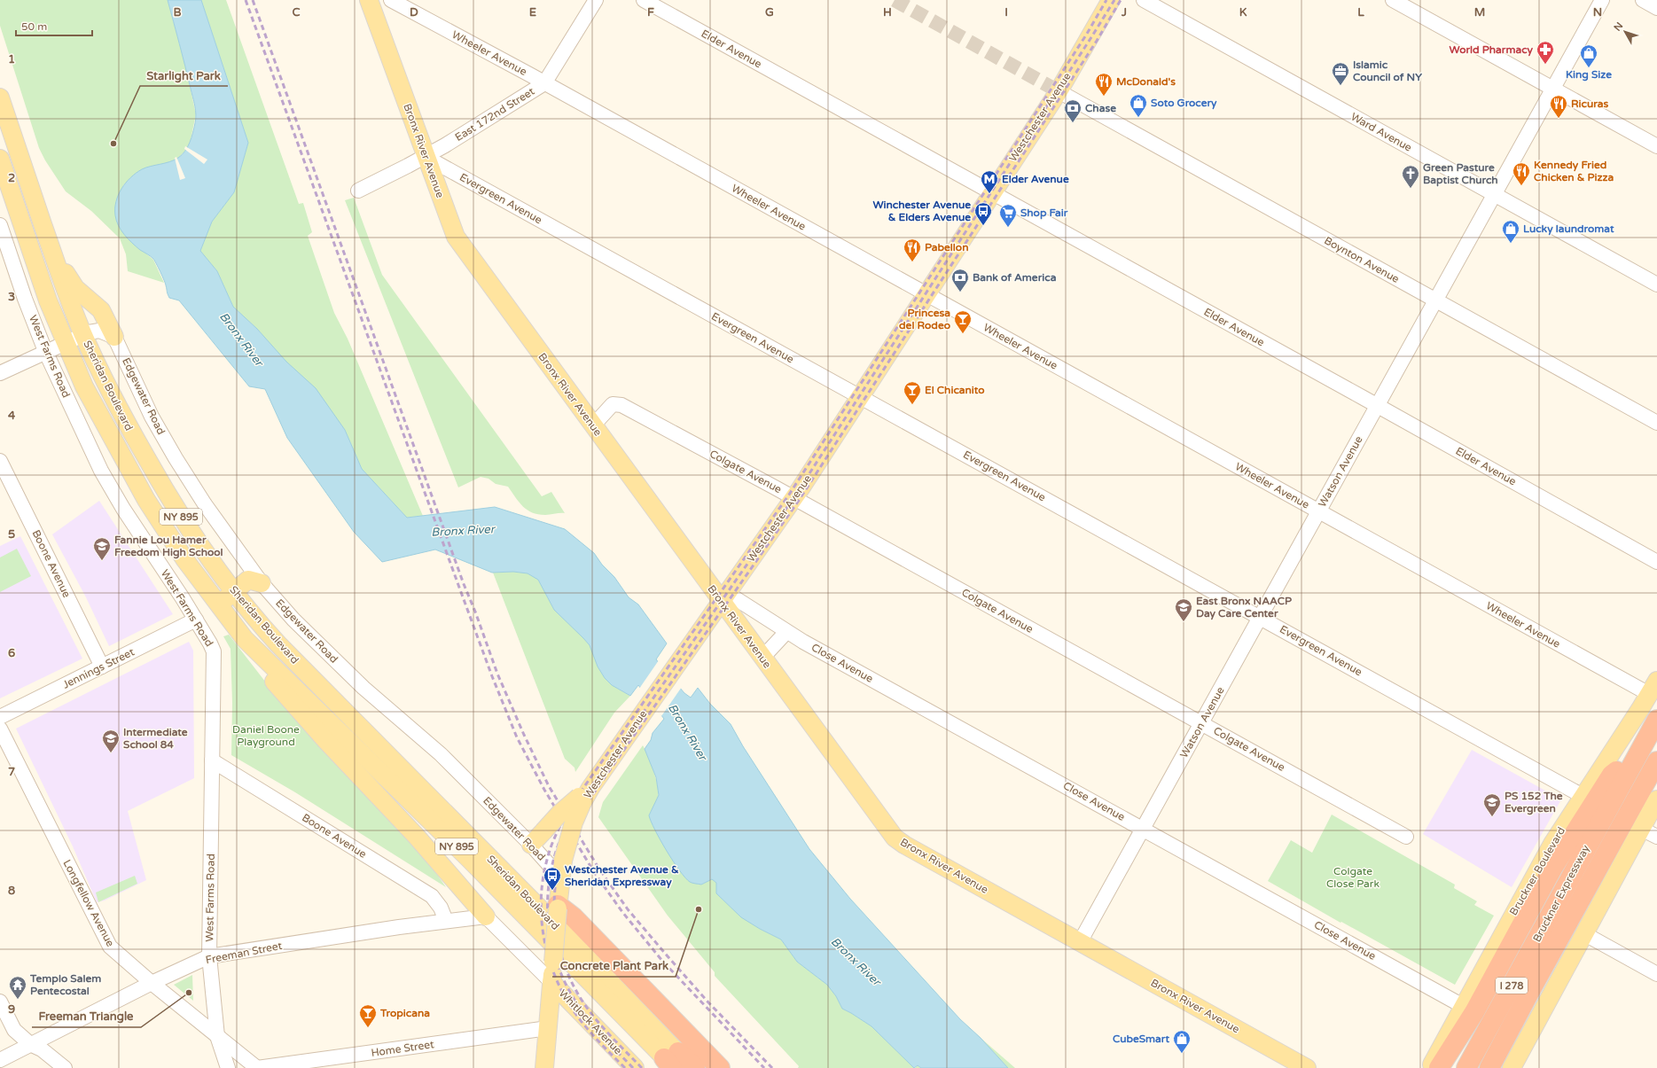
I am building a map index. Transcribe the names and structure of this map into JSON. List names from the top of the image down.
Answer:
{
  "streets": {
    "highway": ["NY 895", "Bruckner Expressway", "I 278"],
    "main road": [
      "Westchester Avenue",
      "Bronx River Avenue",
      "Sheridan Boulevard",
      "Bruckner Boulevard",
      "Whitlock Avenue"
    ],
    "street": [
      "Elder Avenue",
      "Wheeler Avenue",
      "East 172nd Street",
      "Ward Avenue",
      "Evergreen Avenue",
      "Boynton Avenue",
      "West Farms Road",
      "Edgewater Road",
      "Colgate Avenue",
      "Watson Avenue",
      "Boone Avenue",
      "Close Avenue",
      "Jennings Street",
      "Longfellow Avenue",
      "Freeman Street",
      "Home Street"
    ]
  },
  "crossings": [
    ["Elder Avenue", "Westchester Avenue"],
    ["Elder Avenue", "Watson Avenue"],
    ["Wheeler Avenue", "East 172nd Street"],
    ["Wheeler Avenue", "Westchester Avenue"],
    ["Wheeler Avenue", "Watson Avenue"],
    ["Wheeler Avenue", "Bruckner Boulevard"],
    ["East 172nd Street", "Bronx River Avenue"],
    ["East 172nd Street", "Evergreen Avenue"],
    ["Westchester Avenue", "Bronx River Avenue"],
    ["Westchester Avenue", "Evergreen Avenue"],
    ["Westchester Avenue", "Edgewater Road"],
    ["Westchester Avenue", "Colgate Avenue"],
    ["Westchester Avenue", "Close Avenue"],
    ["Westchester Avenue", "Whitlock Avenue"],
    ["Westchester Avenue", "Home Street"],
    ["Ward Avenue", "Watson Avenue"],
    ["Bronx River Avenue", "Evergreen Avenue"],
    ["Bronx River Avenue", "Colgate Avenue"],
    ["Bronx River Avenue", "Watson Avenue"],
    ["Bronx River Avenue", "Close Avenue"],
    ["Evergreen Avenue", "Watson Avenue"],
    ["Evergreen Avenue", "Bruckner Boulevard"],
    ["Boynton Avenue", "Watson Avenue"],
    ["West Farms Road", "Boone Avenue"],
    ["West Farms Road", "Jennings Street"],
    ["West Farms Road", "Longfellow Avenue"],
    ["West Farms Road", "Freeman Street"],
    ["Sheridan Boulevard", "NY 895"],
    ["Colgate Avenue", "Watson Avenue"],
    ["Watson Avenue", "Close Avenue"],
    ["Boone Avenue", "Jennings Street"],
    ["Boone Avenue", "Freeman Street"],
    ["Close Avenue", "Bruckner Boulevard"],
    ["Longfellow Avenue", "Freeman Street"],
    ["Longfellow Avenue", "Home Street"],
    ["Freeman Street", "Whitlock Avenue"]
  ],
  "water": ["Bronx River"],
  "parks": ["Daniel Boone Playground", "Colgate Close Park"],
  "places": {
    "pharmacy": ["World Pharmacy"],
    "shop": [
      "King Size",
      "Soto Grocery",
      "Lucky laundromat",
      "CubeSmart"
    ],
    "office": ["Islamic Council of NY"],
    "restaurant": [
      "McDonald's",
      "Ricuras",
      "Kennedy Fried Chicken & Pizza",
      "Pabellon"
    ],
    "bank": ["Chase", "Bank of America"],
    "other": ["Starlight Park", "Concrete Plant Park", "Freeman Triangle"],
    "church": ["Green Pasture Baptist Church"],
    "metro station": ["Elder Avenue"],
    "bus stop": ["Winchester Avenue & Elders Avenue", "Westchester Avenue & Sheridan Expressway"],
    "supermarket": ["Shop Fair"],
    "bar": ["Princesa del Rodeo", "El Chicanito", "Tropicana"],
    "school or university": [
      "Fannie Lou Hamer Freedom High School",
      "East Bronx NAACP Day Care Center",
      "Intermediate School 84",
      "PS 152 The Evergreen"
    ],
    "temple": ["Templo Salem Pentecostal"]
  },
  "scale_bar": "50 m",
  "north": "top left",
  "grid": {
    "columns": [
      "B",
      "C",
      "D",
      "E",
      "F",
      "G",
      "H",
      "I",
      "J",
      "K",
      "L",
      "M",
      "N"
    ],
    "rows": [
      "1",
      "2",
      "3",
      "4",
      "5",
      "6",
      "7",
      "8",
      "9"
    ]
  }
}
